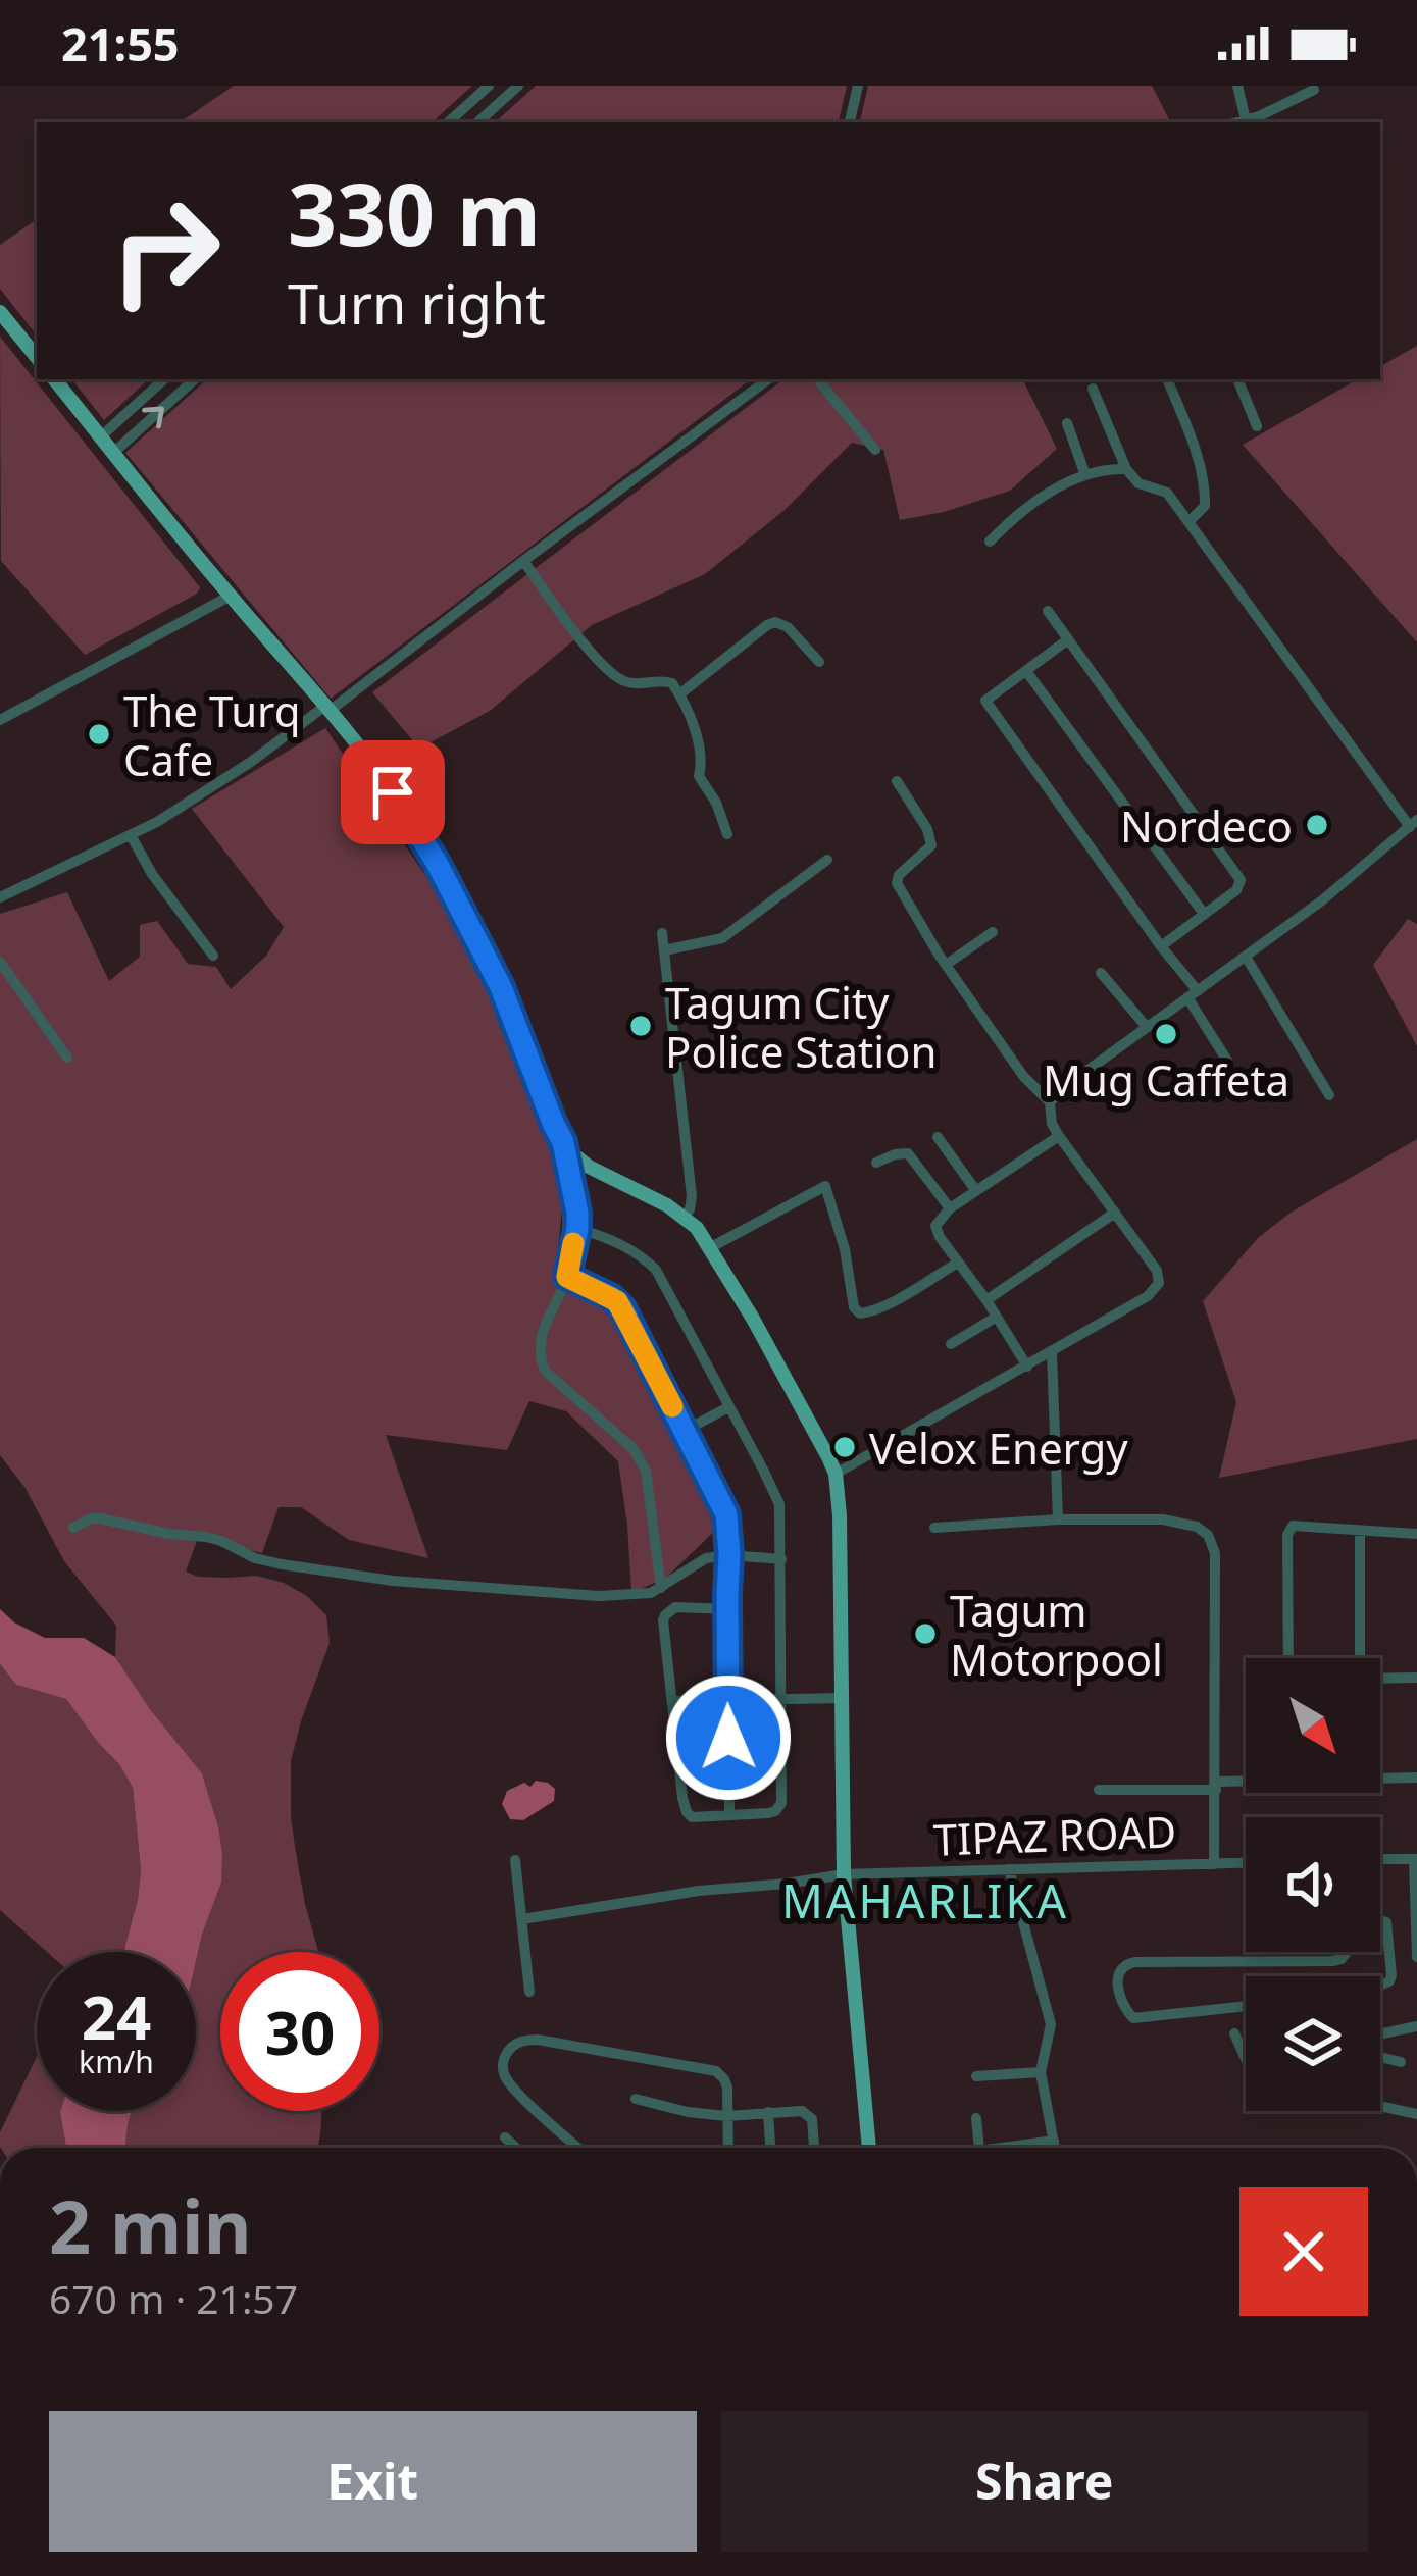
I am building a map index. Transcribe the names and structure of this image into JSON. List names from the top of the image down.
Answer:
{
  "streets": {
    "street": ["TIPAZ ROAD"]
  },
  "districts": ["MAHARLIKA"],
  "places": [
    "The Turq Cafe",
    "Nordeco",
    "Tagum City Police Station",
    "Mug Caffeta",
    "Velox Energy",
    "Tagum Motorpool"
  ],
  "north": "bottom right",
  "page": {
    "status": "21:55",
    "turn": ["330 m", "Turn right"],
    "speed": "24 km/h",
    "limit": "30",
    "heading": ["2 min", "670 m · 21:57"],
    "buttons": ["Exit", "Share"]
  }
}
